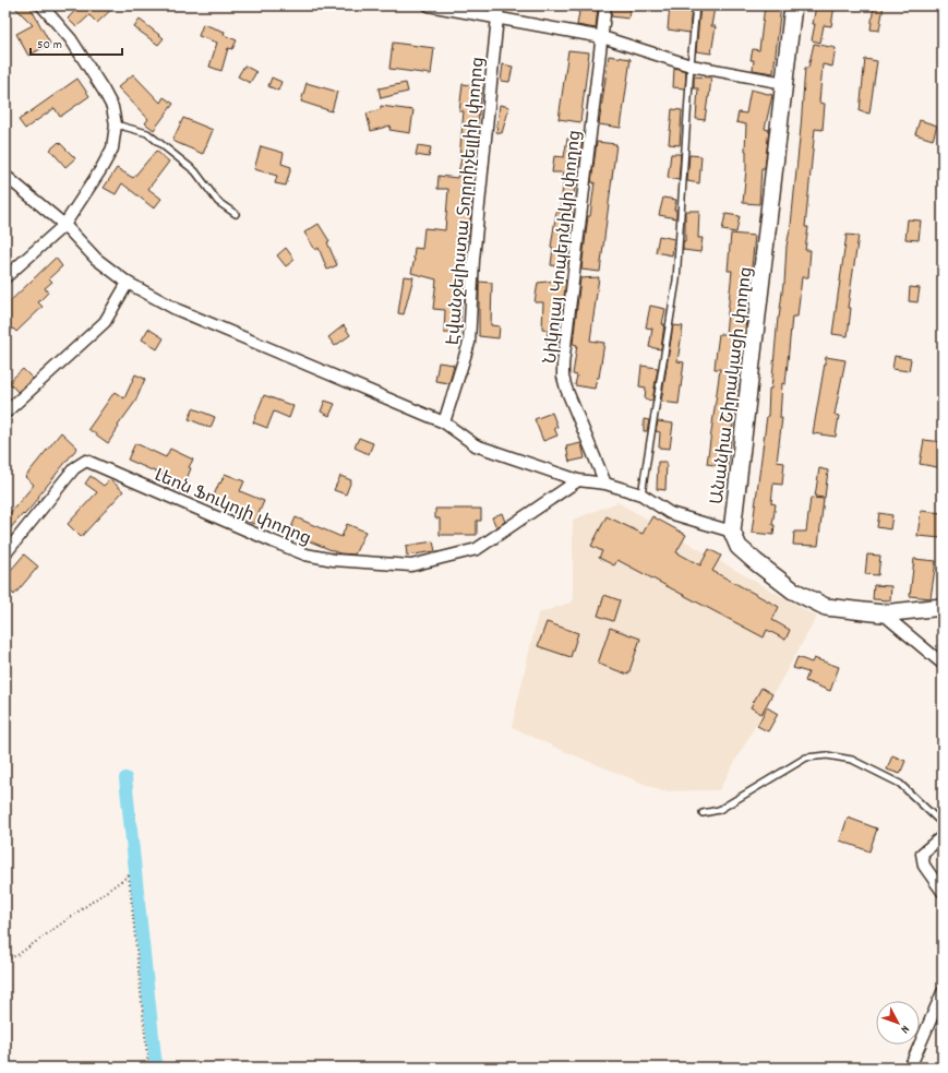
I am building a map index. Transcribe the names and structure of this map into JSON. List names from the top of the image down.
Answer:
{
  "streets": {
    "main road": ["Անանիա Շիրակացի փողոց"],
    "street": ["Էվանջելիստա Տորրիչելլիի փողոց", "Նիկոլայ Կոպերնիկի փողոց", "Լեոն Ֆուկոյի փողոց"]
  },
  "scale_bar": "50 m",
  "north": "bottom right"
}
